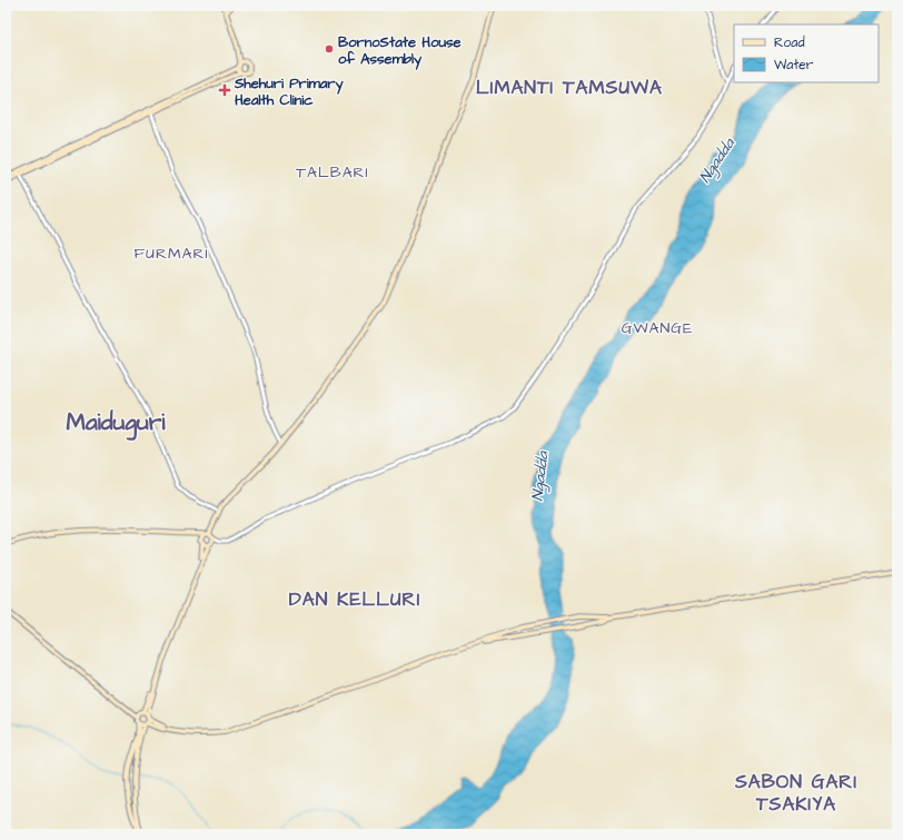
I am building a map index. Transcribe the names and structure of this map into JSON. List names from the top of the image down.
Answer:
{
  "districts": [
    "LIMANTI TAMSUWA",
    "TALBARI",
    "FURMARI",
    "GWANGE",
    "Maiduguri",
    "DAN KELLURI",
    "SABON GARI TSAKIYA"
  ],
  "water": ["Ngadda"],
  "places": {
    "other": ["BornoState House of Assembly"],
    "health": ["Shehuri Primary Health Clinic"]
  },
  "legend": ["Road", "Water"]
}
